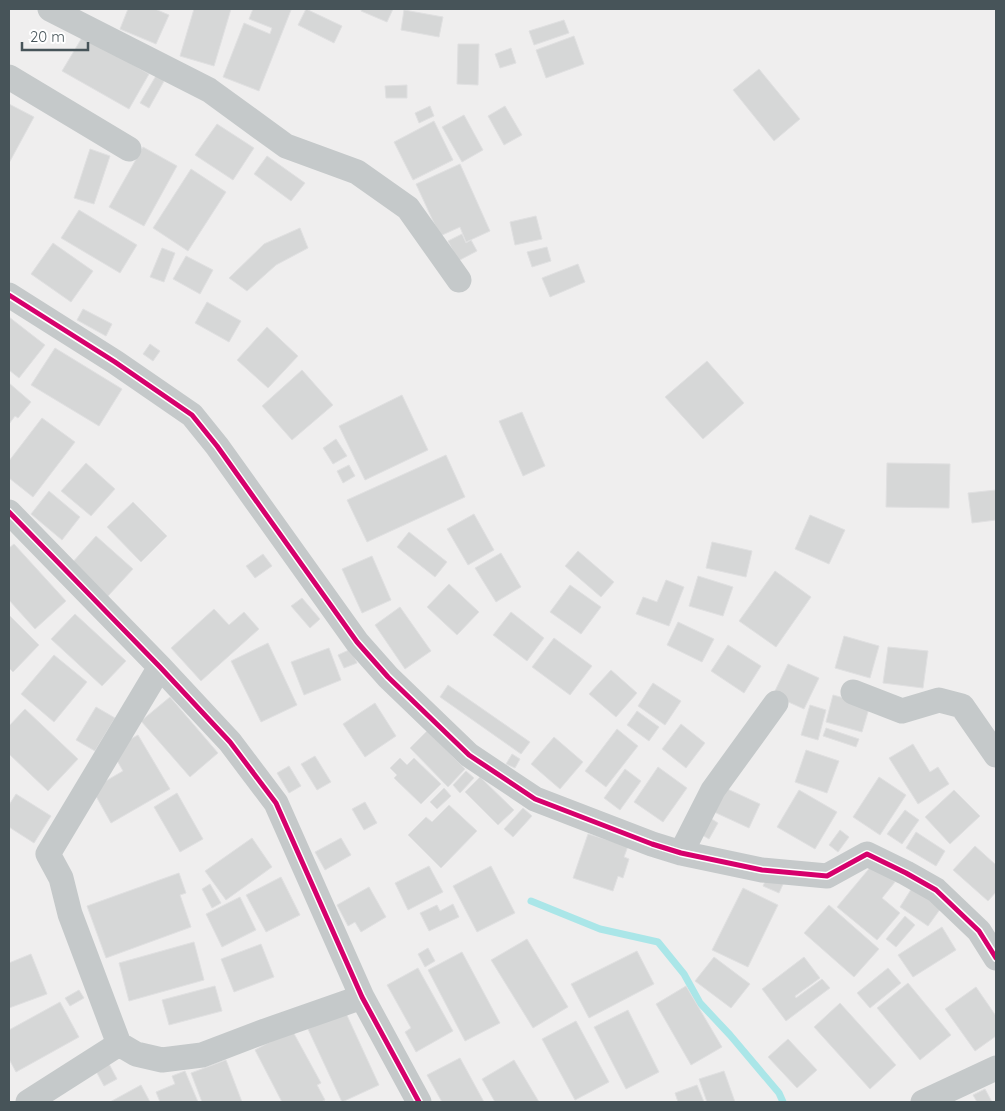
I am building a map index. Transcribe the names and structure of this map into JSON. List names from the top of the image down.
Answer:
{
  "scale_bar": "20 m"
}
